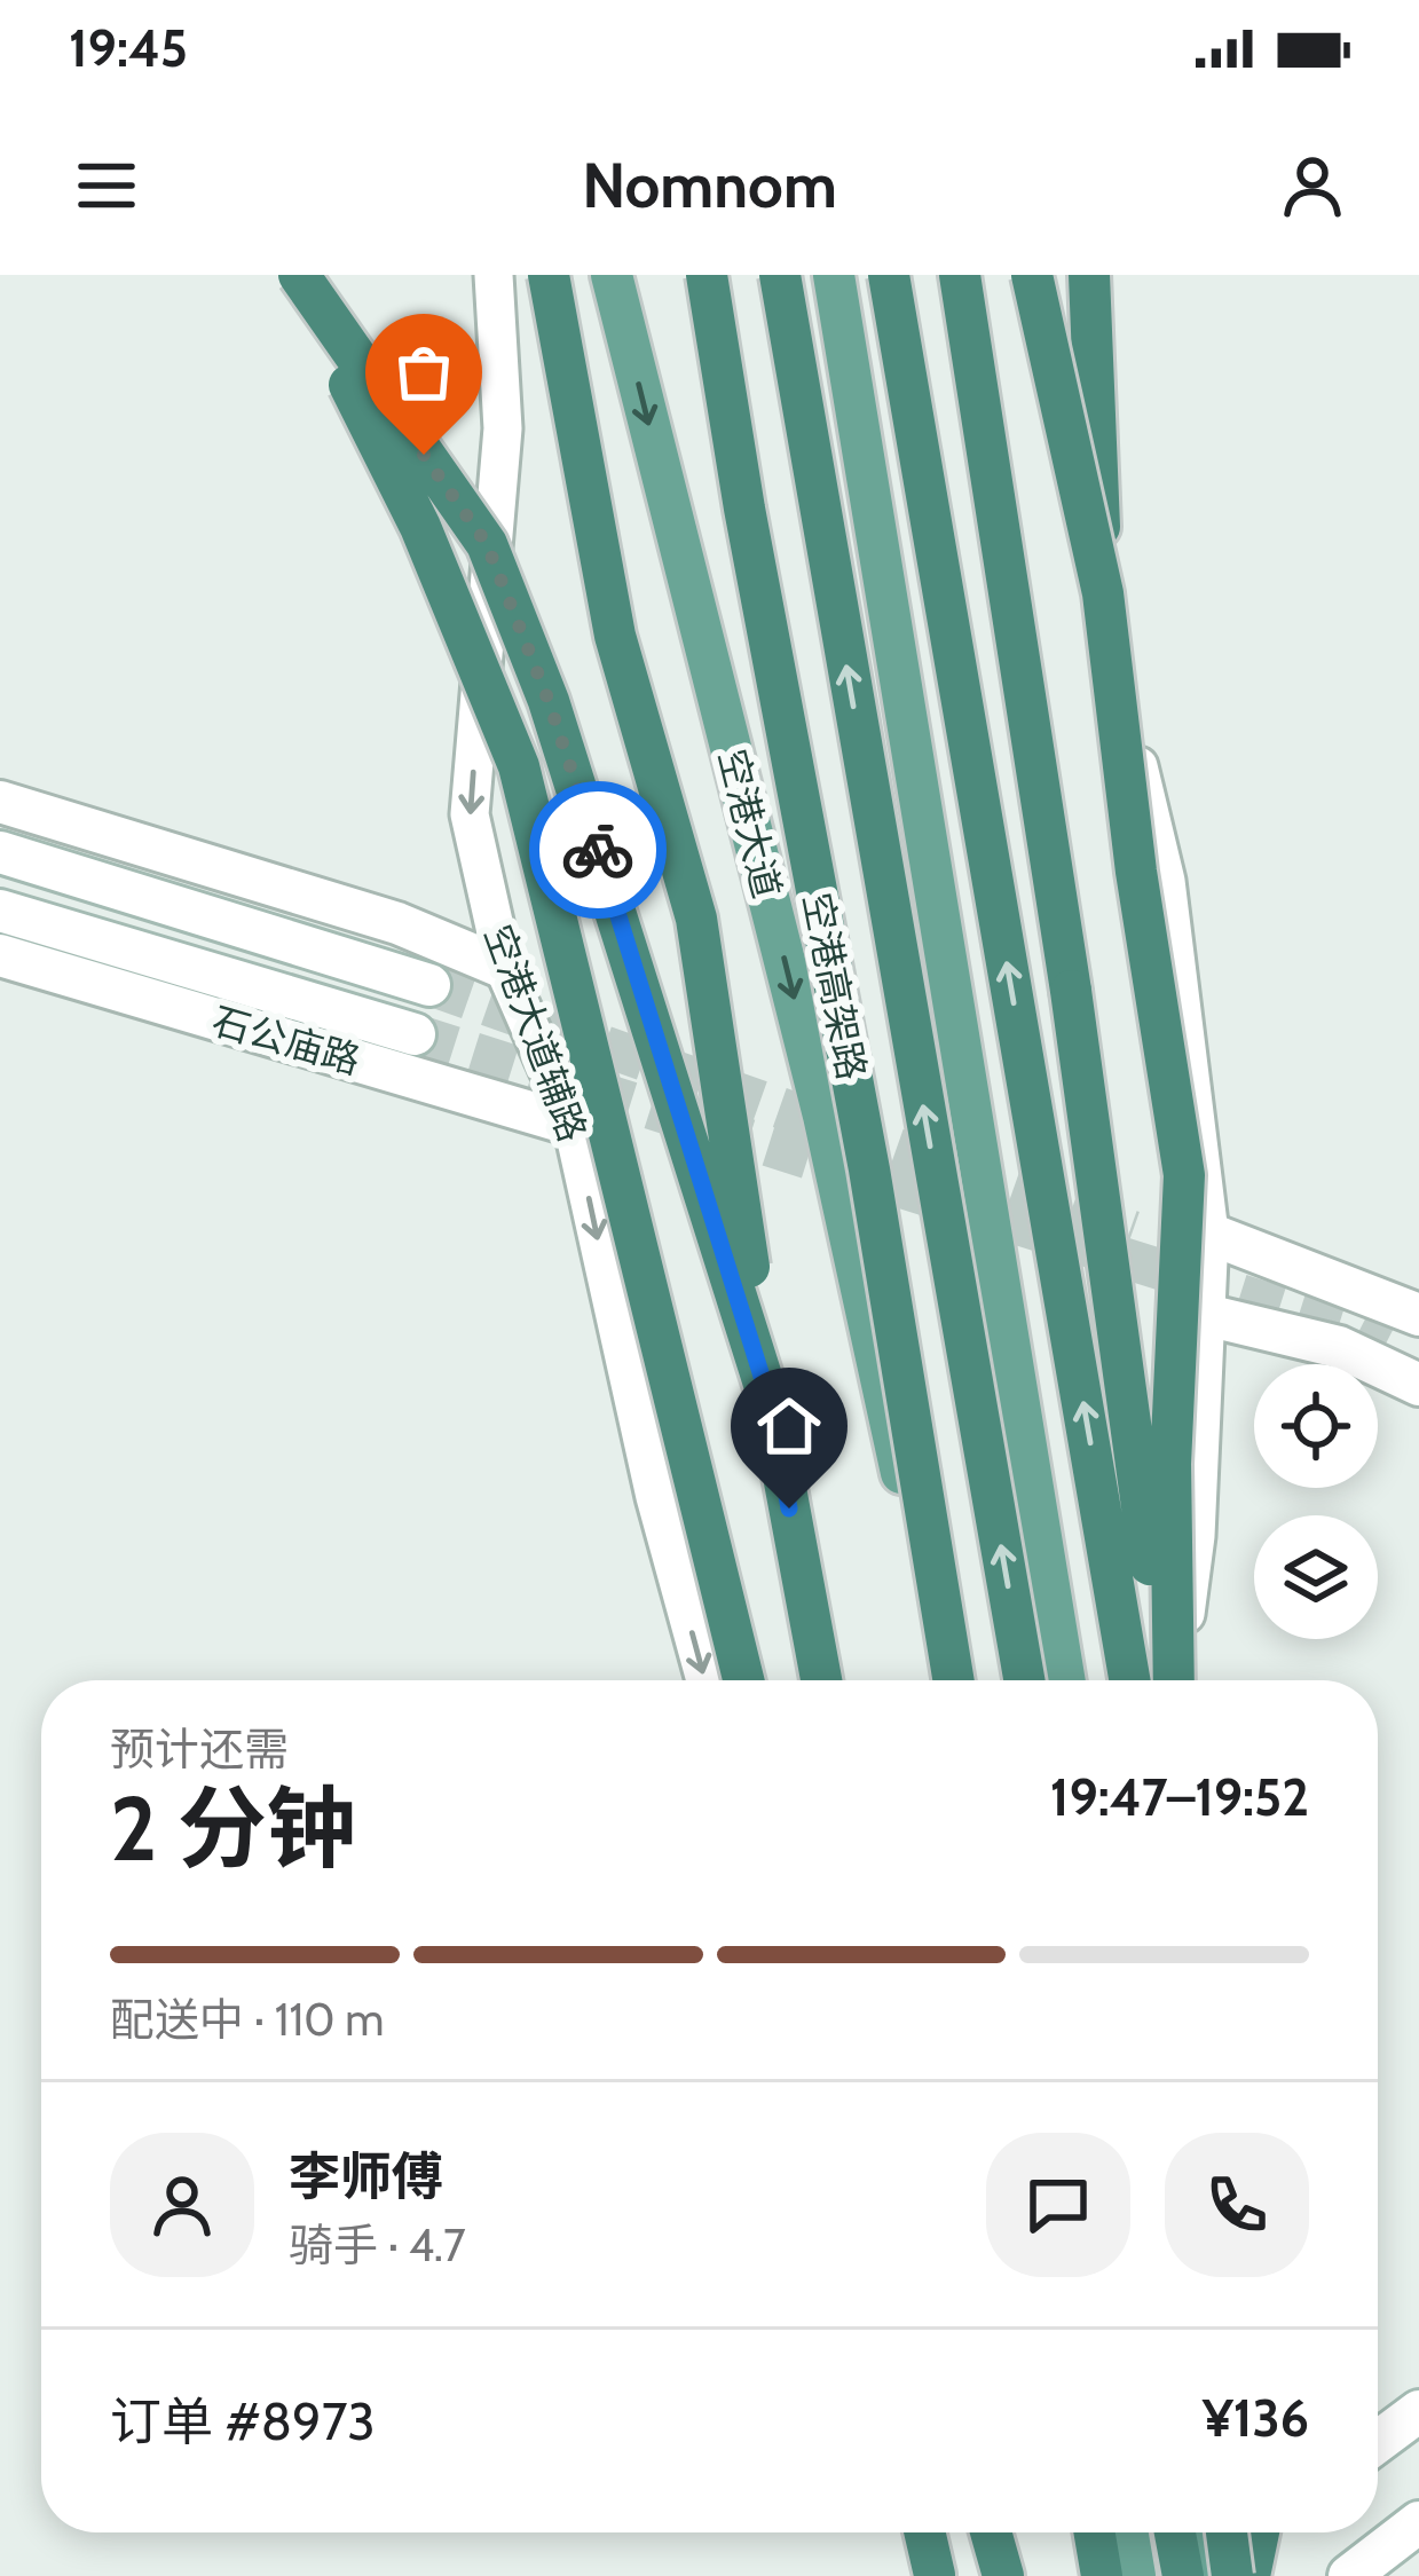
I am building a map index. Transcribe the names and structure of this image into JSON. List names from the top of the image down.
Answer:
{
  "streets": {
    "highway": ["空港高架路"],
    "main road": ["空港大道"],
    "street": ["空港大道辅路", "石公庙路"]
  },
  "crossings": [
    ["空港大道辅路", "石公庙路"]
  ],
  "one_way": ["空港大道辅路"],
  "page": {
    "status": "19:45",
    "header": "Nomnom",
    "heading": ["2 分钟", "预计还需", "19:47–19:52"],
    "panel": [
      "李师傅",
      "骑手 · 4.7",
      "订单 #8973",
      "¥136"
    ],
    "bar": "配送中 · 110 m"
  }
}
